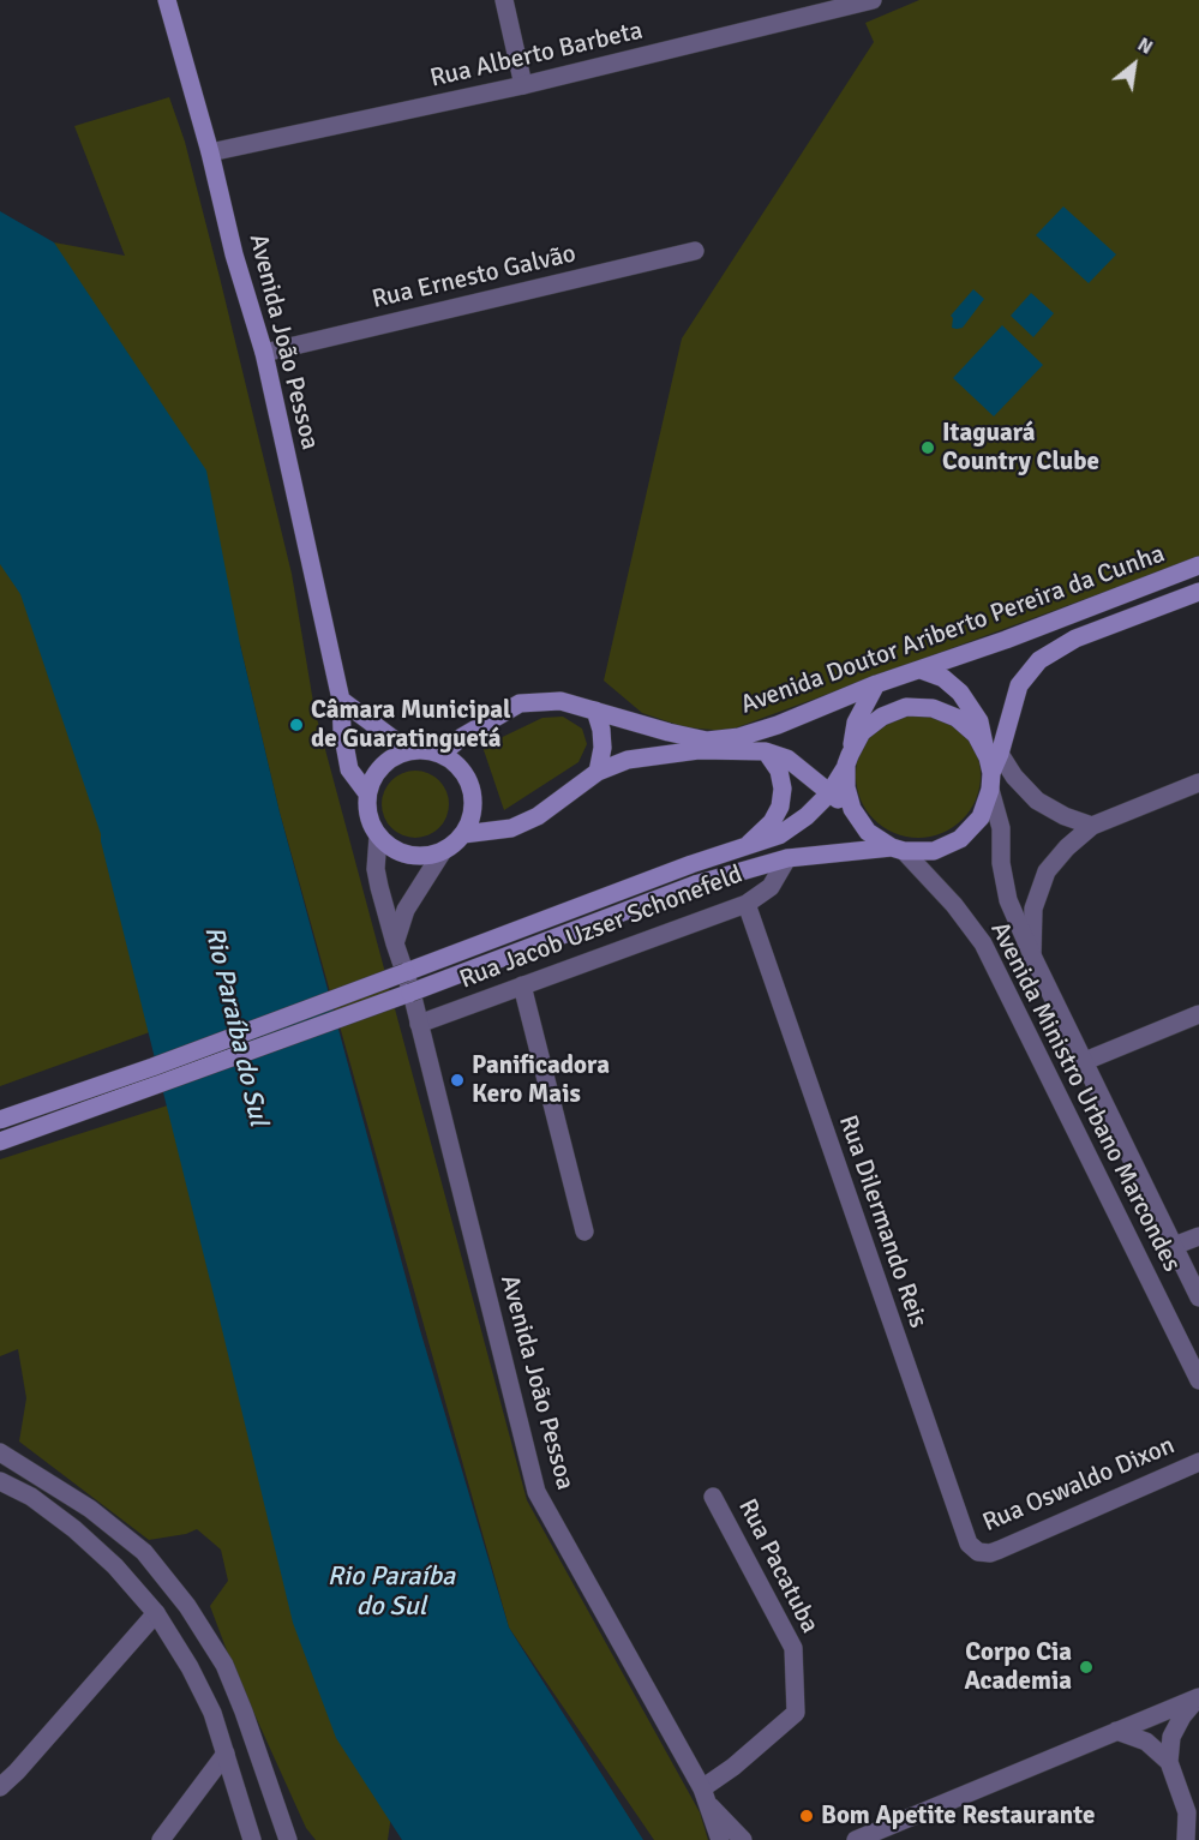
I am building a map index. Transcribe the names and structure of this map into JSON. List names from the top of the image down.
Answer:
{
  "streets": {
    "main road": ["Avenida João Pessoa", "Avenida Doutor Ariberto Pereira da Cunha"],
    "street": [
      "Rua Alberto Barbeta",
      "Rua Ernesto Galvão",
      "Rua Jacob Uzser Schonefeld",
      "Avenida Ministro Urbano Marcondes",
      "Rua Dilermando Reis",
      "Rua Oswaldo Dixon",
      "Rua Pacatuba"
    ]
  },
  "crossings": [
    ["Rua Alberto Barbeta", "Avenida João Pessoa"],
    ["Rua Ernesto Galvão", "Avenida João Pessoa"],
    ["Avenida João Pessoa", "Avenida Doutor Ariberto Pereira da Cunha"],
    ["Avenida João Pessoa", "Rua Jacob Uzser Schonefeld"],
    ["Avenida João Pessoa", "Rua Pacatuba"],
    ["Avenida Doutor Ariberto Pereira da Cunha", "Avenida Ministro Urbano Marcondes"],
    ["Rua Jacob Uzser Schonefeld", "Rua Dilermando Reis"],
    ["Rua Dilermando Reis", "Rua Oswaldo Dixon"]
  ],
  "water": ["Rio Paraíba do Sul"],
  "places": [
    "Itaguará Country Clube",
    "Câmara Municipal de Guaratinguetá",
    "Panificadora Kero Mais",
    "Corpo Cia Academia",
    "Bom Apetite Restaurante"
  ],
  "north": "top right"
}
